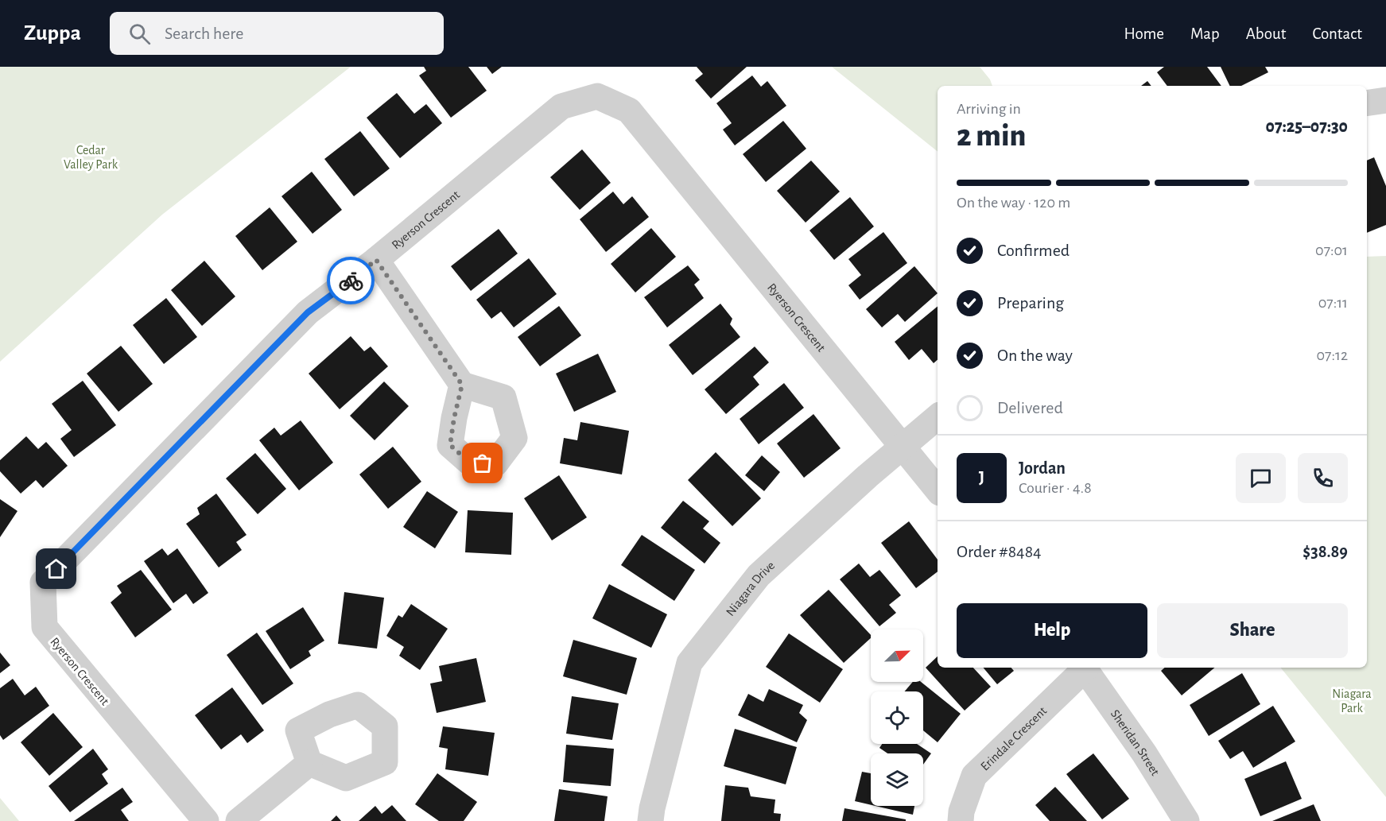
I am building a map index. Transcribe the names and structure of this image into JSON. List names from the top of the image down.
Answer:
{
  "streets": {
    "street": [
      "Ryerson Crescent",
      "Niagara Drive",
      "Erindale Crescent",
      "Sheridan Street"
    ]
  },
  "crossings": [
    ["Ryerson Crescent", "Niagara Drive"]
  ],
  "parks": ["Cedar Valley Park", "Niagara Park"],
  "north": "top right",
  "page": {
    "header": "Zuppa",
    "search": "Search here",
    "nav": [
      "Home",
      "Map",
      "About",
      "Contact"
    ],
    "heading": ["2 min", "Arriving in", "07:25–07:30"],
    "panel": [
      "Jordan",
      "Courier · 4.8",
      "Order #8484",
      "$38.89"
    ],
    "bar": "On the way · 120 m",
    "list": [
      ["Confirmed", "07:01"],
      ["Preparing", "07:11"],
      ["On the way", "07:12"],
      "Delivered"
    ],
    "round": "J",
    "buttons": ["Help", "Share"]
  }
}
